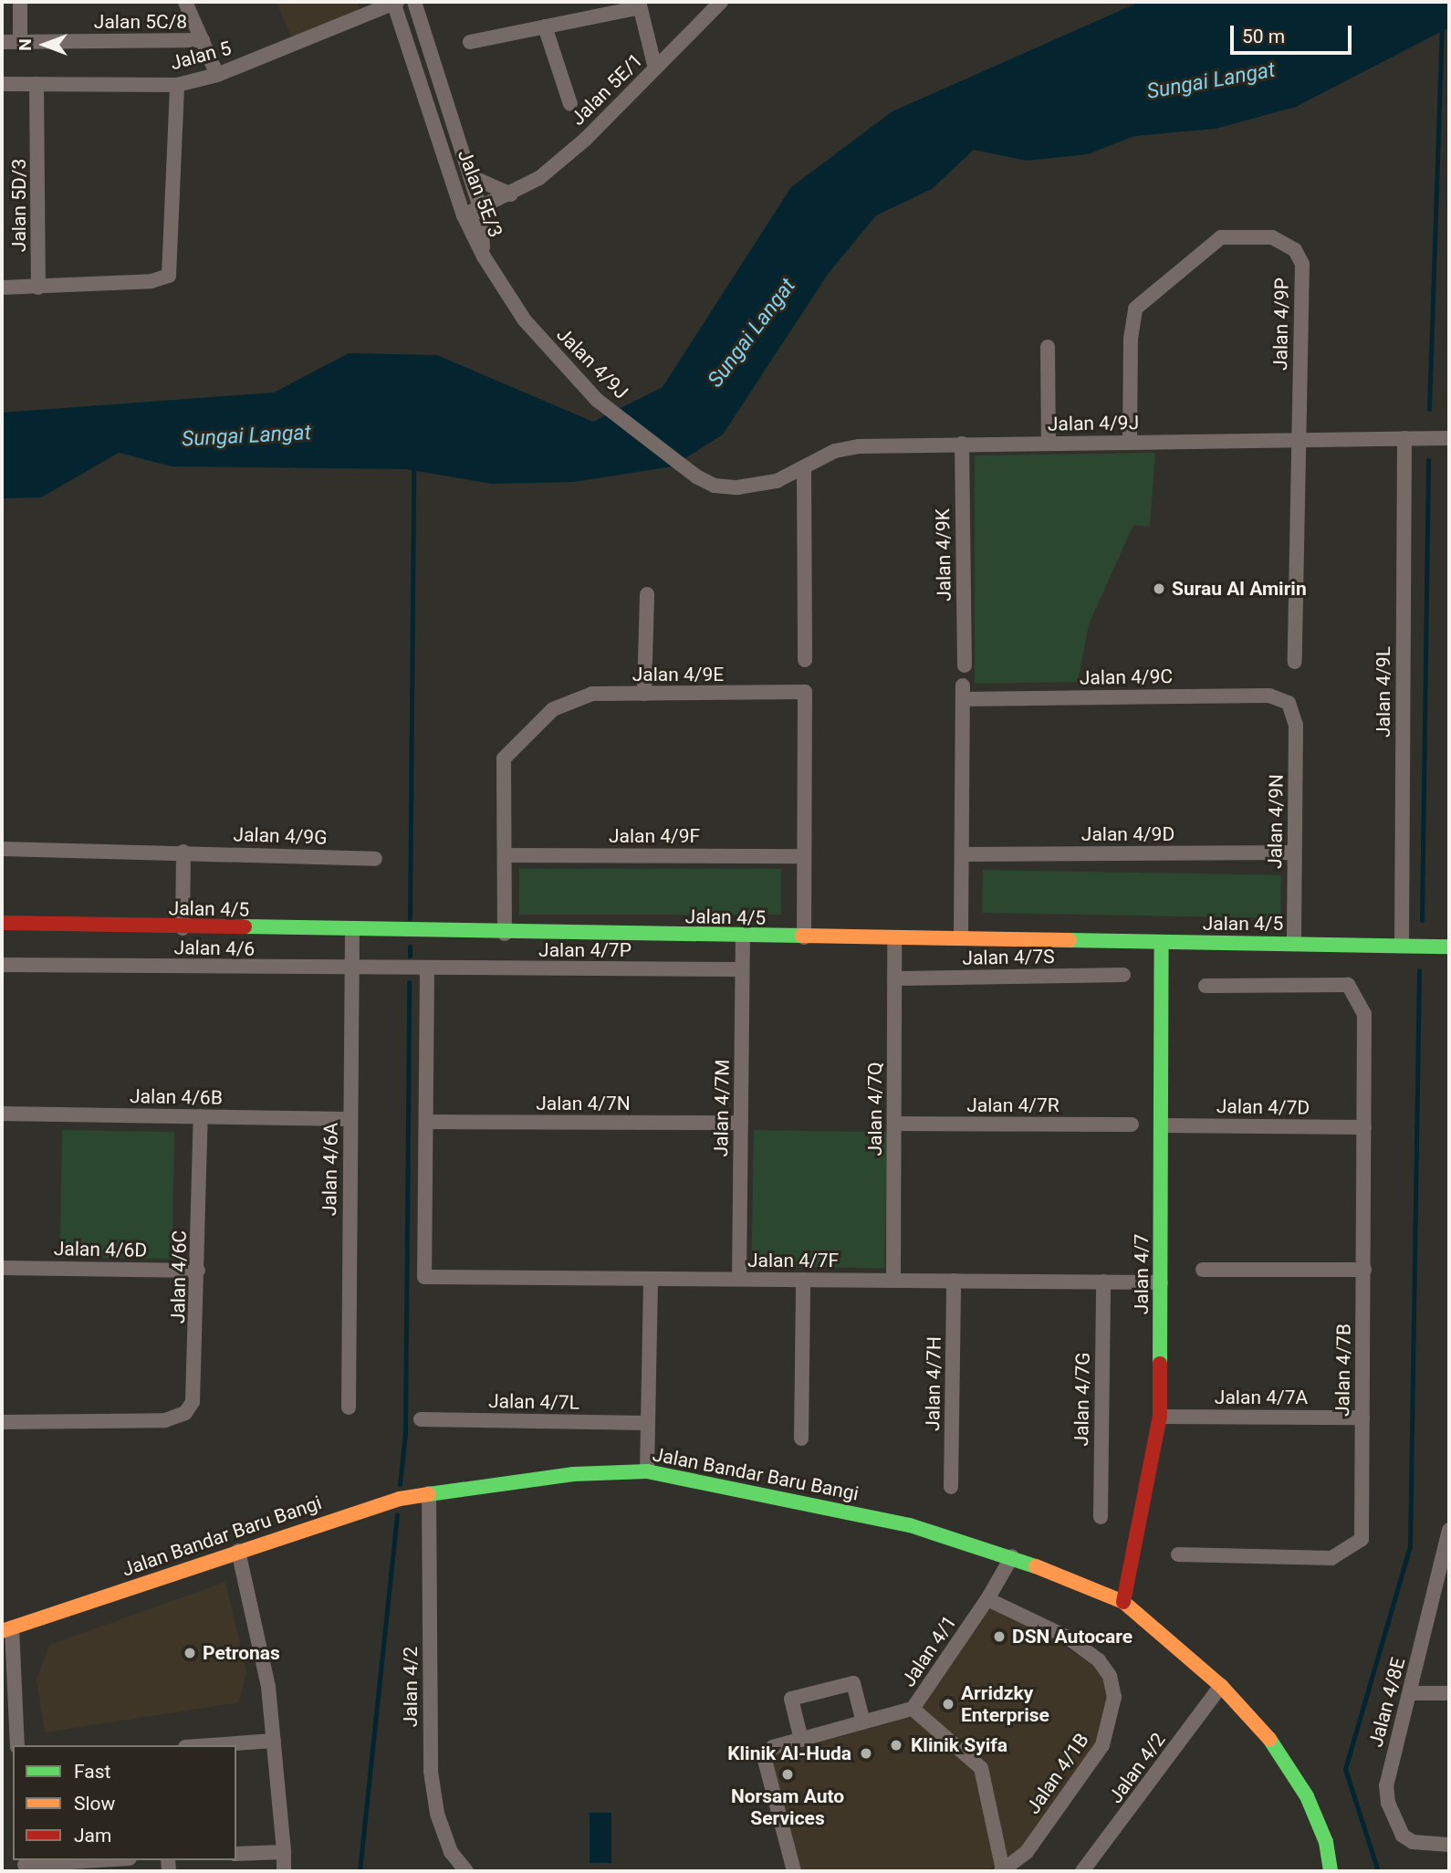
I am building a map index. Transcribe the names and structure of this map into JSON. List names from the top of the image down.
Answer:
{
  "streets": {
    "street": [
      "Jalan 5C/8",
      "Jalan 5",
      "Jalan 5E/1",
      "Jalan 5E/3",
      "Jalan 5D/3",
      "Jalan 4/9P",
      "Jalan 4/9J",
      "Jalan 4/9K",
      "Jalan 4/9E",
      "Jalan 4/9C",
      "Jalan 4/9L",
      "Jalan 4/9N",
      "Jalan 4/9D",
      "Jalan 4/9G",
      "Jalan 4/9F",
      "Jalan 4/5",
      "Jalan 4/6",
      "Jalan 4/7P",
      "Jalan 4/7S",
      "Jalan 4/6B",
      "Jalan 4/7N",
      "Jalan 4/7R",
      "Jalan 4/7D",
      "Jalan 4/7M",
      "Jalan 4/7Q",
      "Jalan 4/6A",
      "Jalan 4/6D",
      "Jalan 4/7F",
      "Jalan 4/7",
      "Jalan 4/6C",
      "Jalan 4/7B",
      "Jalan 4/7H",
      "Jalan 4/7A",
      "Jalan 4/7G",
      "Jalan 4/7L",
      "Jalan Bandar Baru Bangi",
      "Jalan 4/1",
      "Jalan 4/2",
      "Jalan 4/8E",
      "Jalan 4/1B"
    ]
  },
  "crossings": [
    ["Jalan 5", "Jalan 5E/3"],
    ["Jalan 5", "Jalan 5D/3"],
    ["Jalan 5E/1", "Jalan 5E/3"],
    ["Jalan 5E/3", "Jalan 4/9J"],
    ["Jalan 4/9P", "Jalan 4/9J"],
    ["Jalan 4/9J", "Jalan 4/9K"],
    ["Jalan 4/9J", "Jalan 4/9L"],
    ["Jalan 4/9E", "Jalan 4/9F"],
    ["Jalan 4/9E", "Jalan 4/5"],
    ["Jalan 4/9C", "Jalan 4/9N"],
    ["Jalan 4/9C", "Jalan 4/9D"],
    ["Jalan 4/9C", "Jalan 4/5"],
    ["Jalan 4/9L", "Jalan 4/5"],
    ["Jalan 4/9N", "Jalan 4/9D"],
    ["Jalan 4/9N", "Jalan 4/5"],
    ["Jalan 4/5", "Jalan 4/7M"],
    ["Jalan 4/5", "Jalan 4/7Q"],
    ["Jalan 4/5", "Jalan 4/6A"],
    ["Jalan 4/5", "Jalan 4/7"],
    ["Jalan 4/6", "Jalan 4/7P"],
    ["Jalan 4/6", "Jalan 4/6A"],
    ["Jalan 4/7P", "Jalan 4/7M"],
    ["Jalan 4/7S", "Jalan 4/7Q"],
    ["Jalan 4/6B", "Jalan 4/6A"],
    ["Jalan 4/6B", "Jalan 4/6C"],
    ["Jalan 4/7N", "Jalan 4/7M"],
    ["Jalan 4/7N", "Jalan 4/7F"],
    ["Jalan 4/7R", "Jalan 4/7Q"],
    ["Jalan 4/7D", "Jalan 4/7"],
    ["Jalan 4/7D", "Jalan 4/7B"],
    ["Jalan 4/7M", "Jalan 4/7F"],
    ["Jalan 4/7Q", "Jalan 4/7F"],
    ["Jalan 4/6D", "Jalan 4/6C"],
    ["Jalan 4/7F", "Jalan 4/7"],
    ["Jalan 4/7F", "Jalan 4/7H"],
    ["Jalan 4/7F", "Jalan 4/7G"],
    ["Jalan 4/7", "Jalan 4/7A"],
    ["Jalan 4/7", "Jalan Bandar Baru Bangi"],
    ["Jalan 4/7B", "Jalan 4/7A"],
    ["Jalan Bandar Baru Bangi", "Jalan 4/1"],
    ["Jalan Bandar Baru Bangi", "Jalan 4/2"],
    ["Jalan 4/1", "Jalan 4/1B"]
  ],
  "water": ["Sungai Langat"],
  "places": [
    "Surau Al Amirin",
    "DSN Autocare",
    "Petronas",
    "Arridzky Enterprise",
    "Klinik Syifa",
    "Klinik Al-Huda",
    "Norsam Auto Services"
  ],
  "legend": ["Fast", "Slow", "Jam"],
  "scale_bar": "50 m",
  "north": "left"
}
